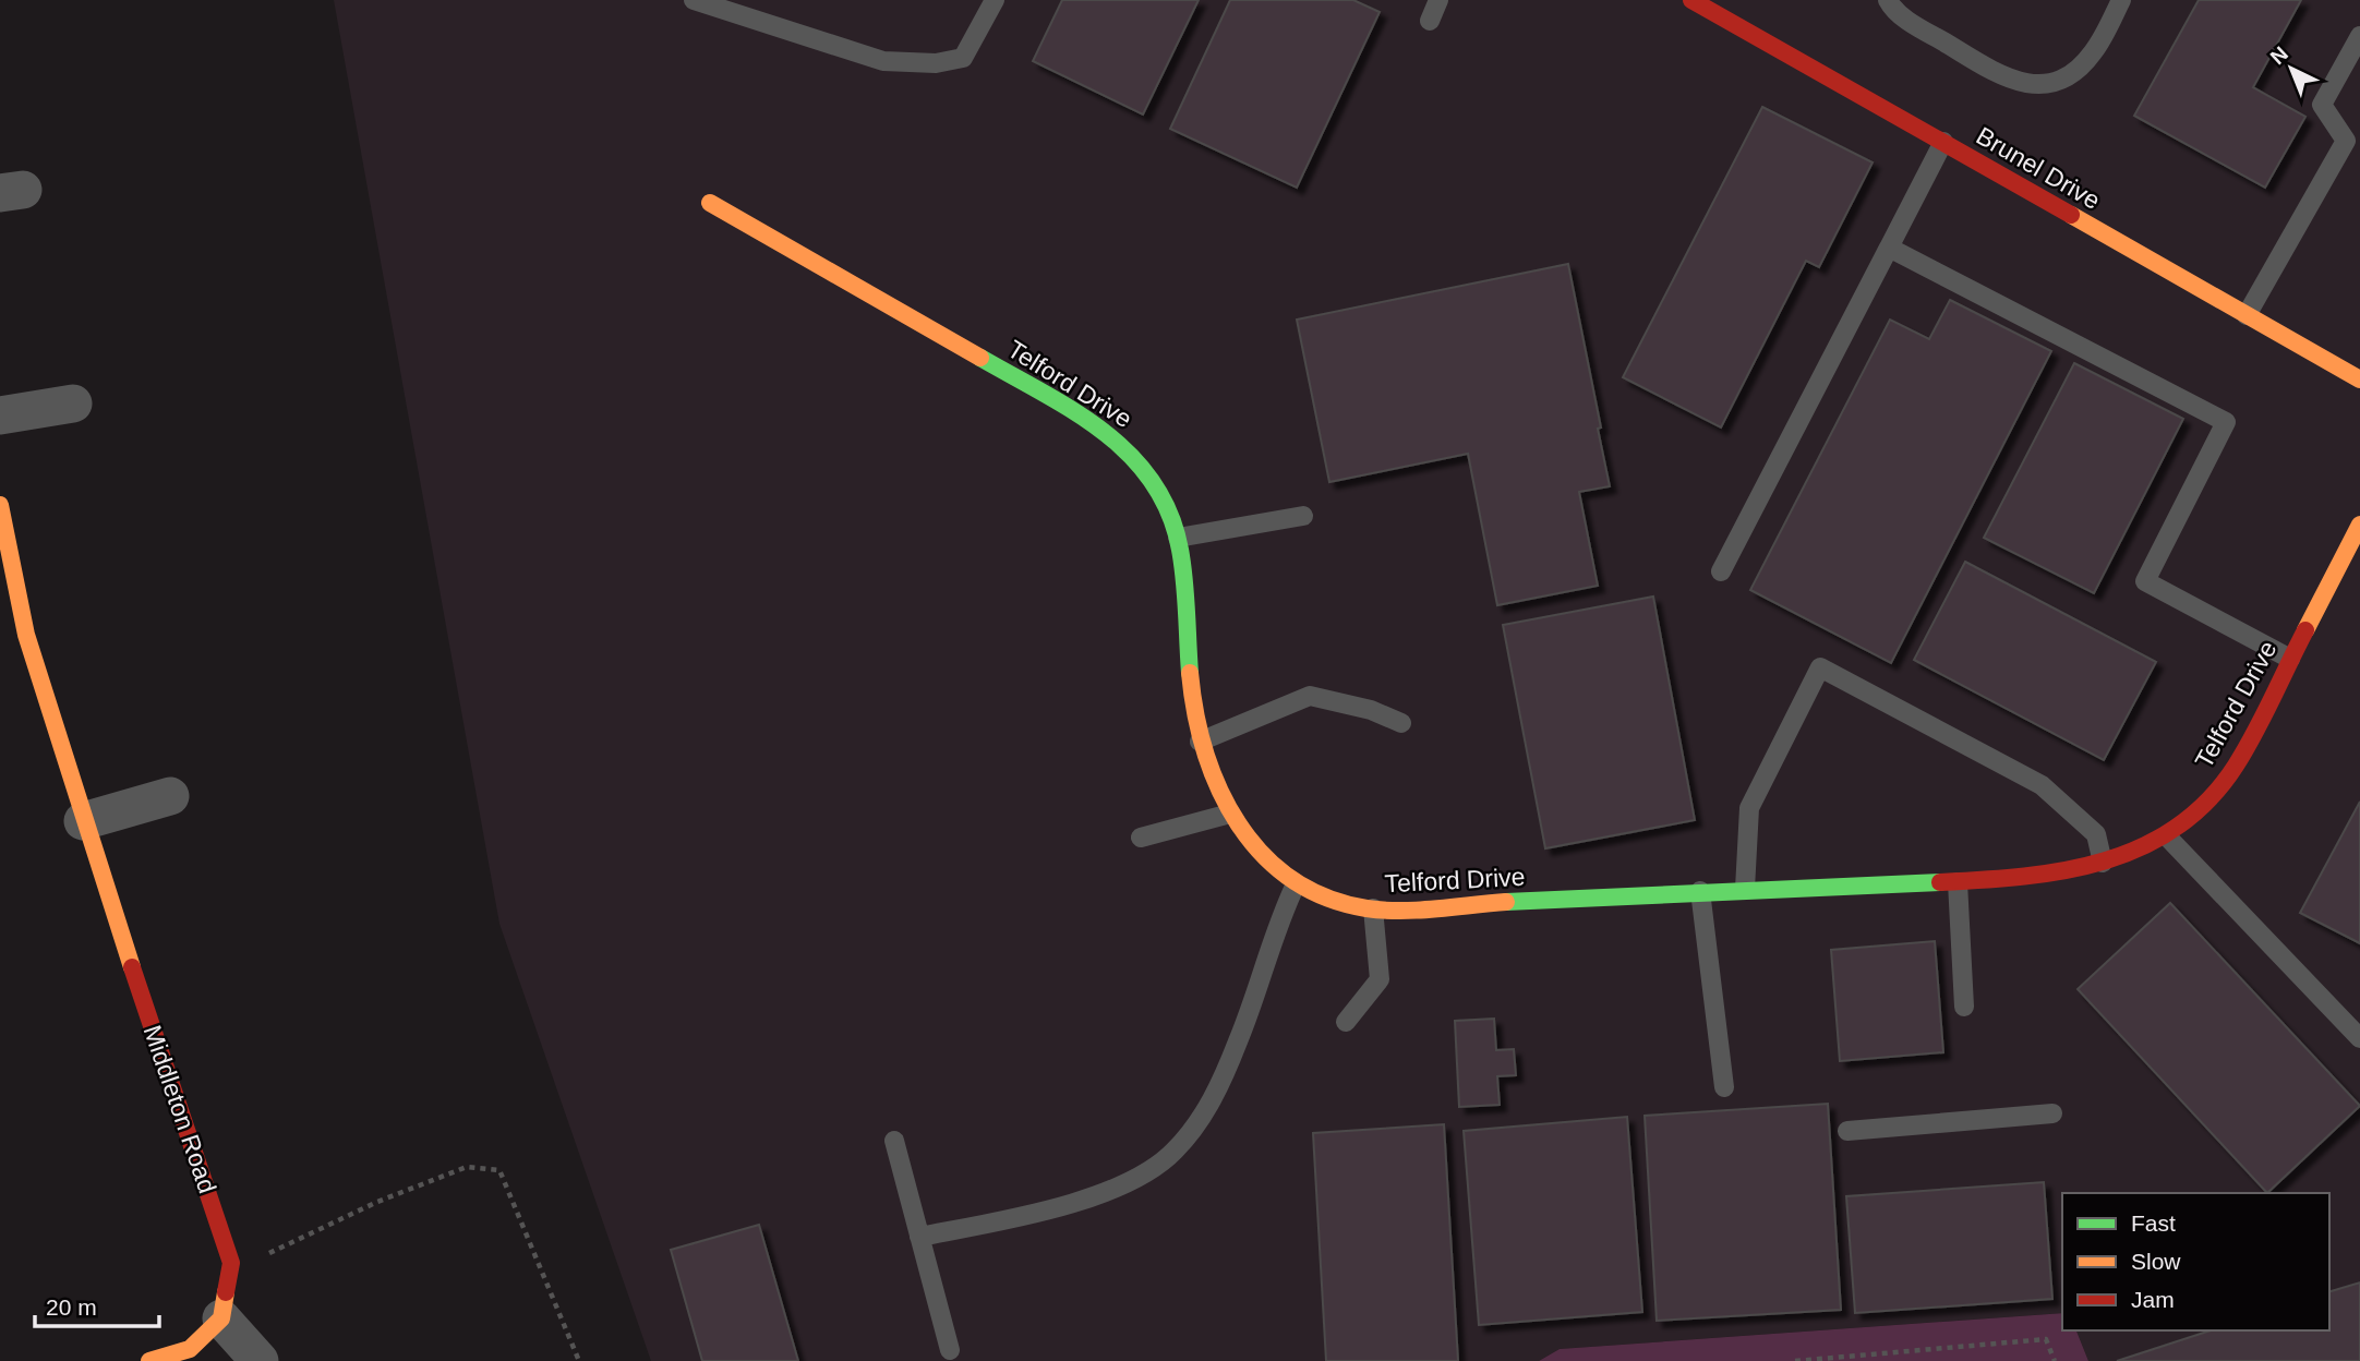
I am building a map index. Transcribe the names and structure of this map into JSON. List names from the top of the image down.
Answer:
{
  "streets": {
    "street": ["Brunel Drive", "Telford Drive", "Middleton Road"]
  },
  "legend": ["Fast", "Slow", "Jam"],
  "scale_bar": "20 m",
  "north": "top left"
}
